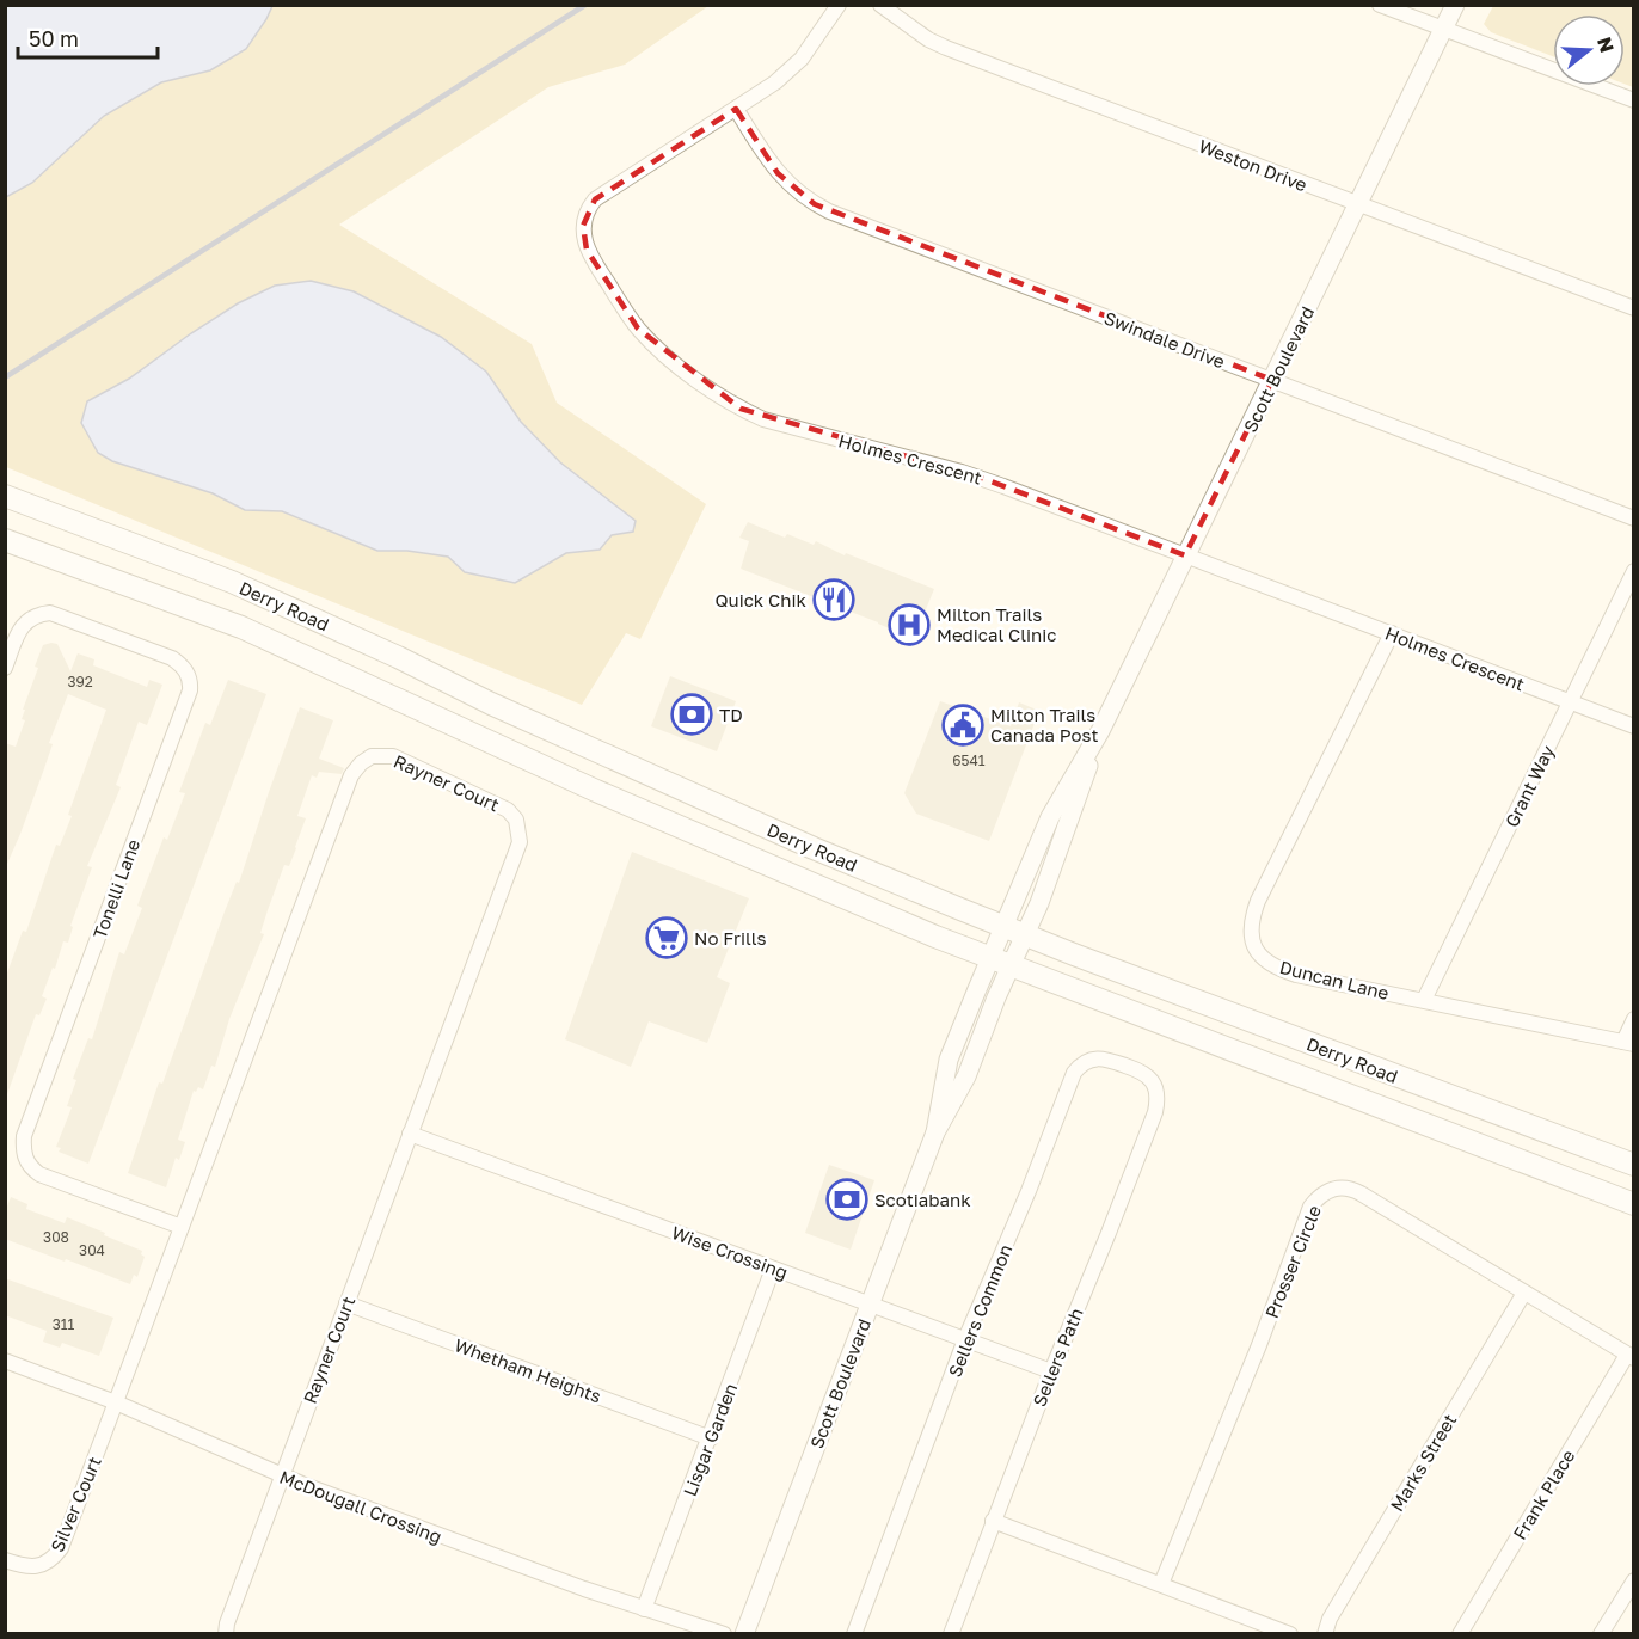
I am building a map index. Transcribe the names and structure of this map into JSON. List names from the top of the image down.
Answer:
{
  "streets": {
    "main road": ["Derry Road"],
    "street": [
      "Weston Drive",
      "Swindale Drive",
      "Scott Boulevard",
      "Holmes Crescent",
      "Rayner Court",
      "Grant Way",
      "Tonelli Lane",
      "Duncan Lane",
      "Wise Crossing",
      "Prosser Circle",
      "Sellers Common",
      "Sellers Path",
      "Whetham Heights",
      "Lisgar Garden",
      "Marks Street",
      "Frank Place",
      "Silver Court",
      "McDougall Crossing"
    ]
  },
  "crossings": [
    ["Weston Drive", "Scott Boulevard"],
    ["Swindale Drive", "Scott Boulevard"],
    ["Swindale Drive", "Holmes Crescent"],
    ["Scott Boulevard", "Holmes Crescent"],
    ["Scott Boulevard", "Derry Road"],
    ["Scott Boulevard", "Wise Crossing"],
    ["Holmes Crescent", "Grant Way"],
    ["Holmes Crescent", "Duncan Lane"],
    ["Rayner Court", "Tonelli Lane"],
    ["Rayner Court", "Wise Crossing"],
    ["Rayner Court", "Whetham Heights"],
    ["Rayner Court", "Silver Court"],
    ["Rayner Court", "McDougall Crossing"],
    ["Grant Way", "Duncan Lane"],
    ["Wise Crossing", "Sellers Common"],
    ["Wise Crossing", "Sellers Path"],
    ["Wise Crossing", "Lisgar Garden"],
    ["Prosser Circle", "Marks Street"],
    ["Prosser Circle", "Frank Place"],
    ["Sellers Common", "Sellers Path"],
    ["Whetham Heights", "Lisgar Garden"],
    ["Lisgar Garden", "McDougall Crossing"],
    ["Silver Court", "McDougall Crossing"]
  ],
  "places": {
    "restaurant": ["Quick Chik"],
    "hospital": ["Milton Trails Medical Clinic"],
    "bank": ["TD", "Scotiabank"],
    "public building": ["Milton Trails Canada Post"],
    "supermarket": ["No Frills"]
  },
  "house_numbers": [
    "392",
    "6541",
    "308",
    "304",
    "311"
  ],
  "scale_bar": "50 m",
  "north": "right"
}
